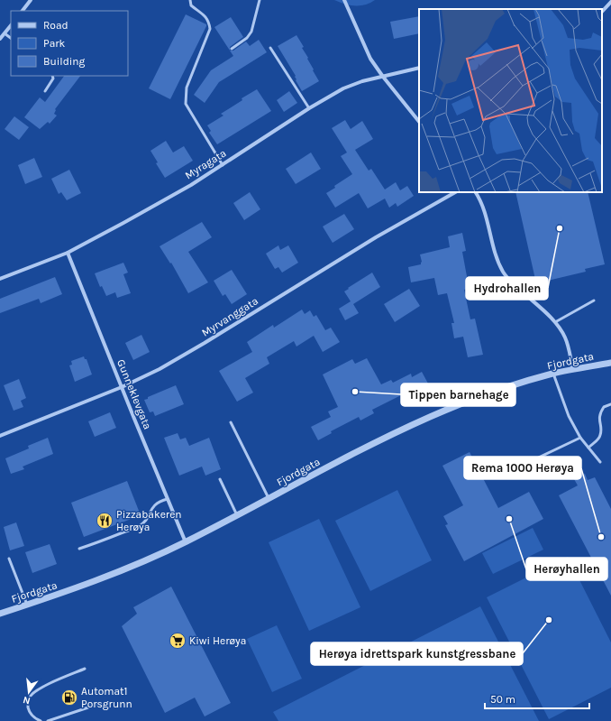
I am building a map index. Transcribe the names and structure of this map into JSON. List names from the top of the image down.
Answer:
{
  "streets": {
    "street": [
      "Myragata",
      "Myrvanggata",
      "Fjordgata",
      "Gunneklevgata"
    ]
  },
  "crossings": [
    ["Myragata", "Gunneklevgata"],
    ["Myrvanggata", "Gunneklevgata"],
    ["Fjordgata", "Gunneklevgata"]
  ],
  "places": {
    "other": [
      "Hydrohallen",
      "Tippen barnehage",
      "Herøyhallen",
      "Rema 1000 Herøya",
      "Herøya idrettspark kunstgressbane"
    ],
    "restaurant": ["Pizzabakeren Herøya"],
    "supermarket": ["Kiwi Herøya"],
    "fuel station": ["Automat1 Porsgrunn"]
  },
  "legend": ["Road", "Park", "Building"],
  "scale_bar": "50 m",
  "north": "bottom"
}
